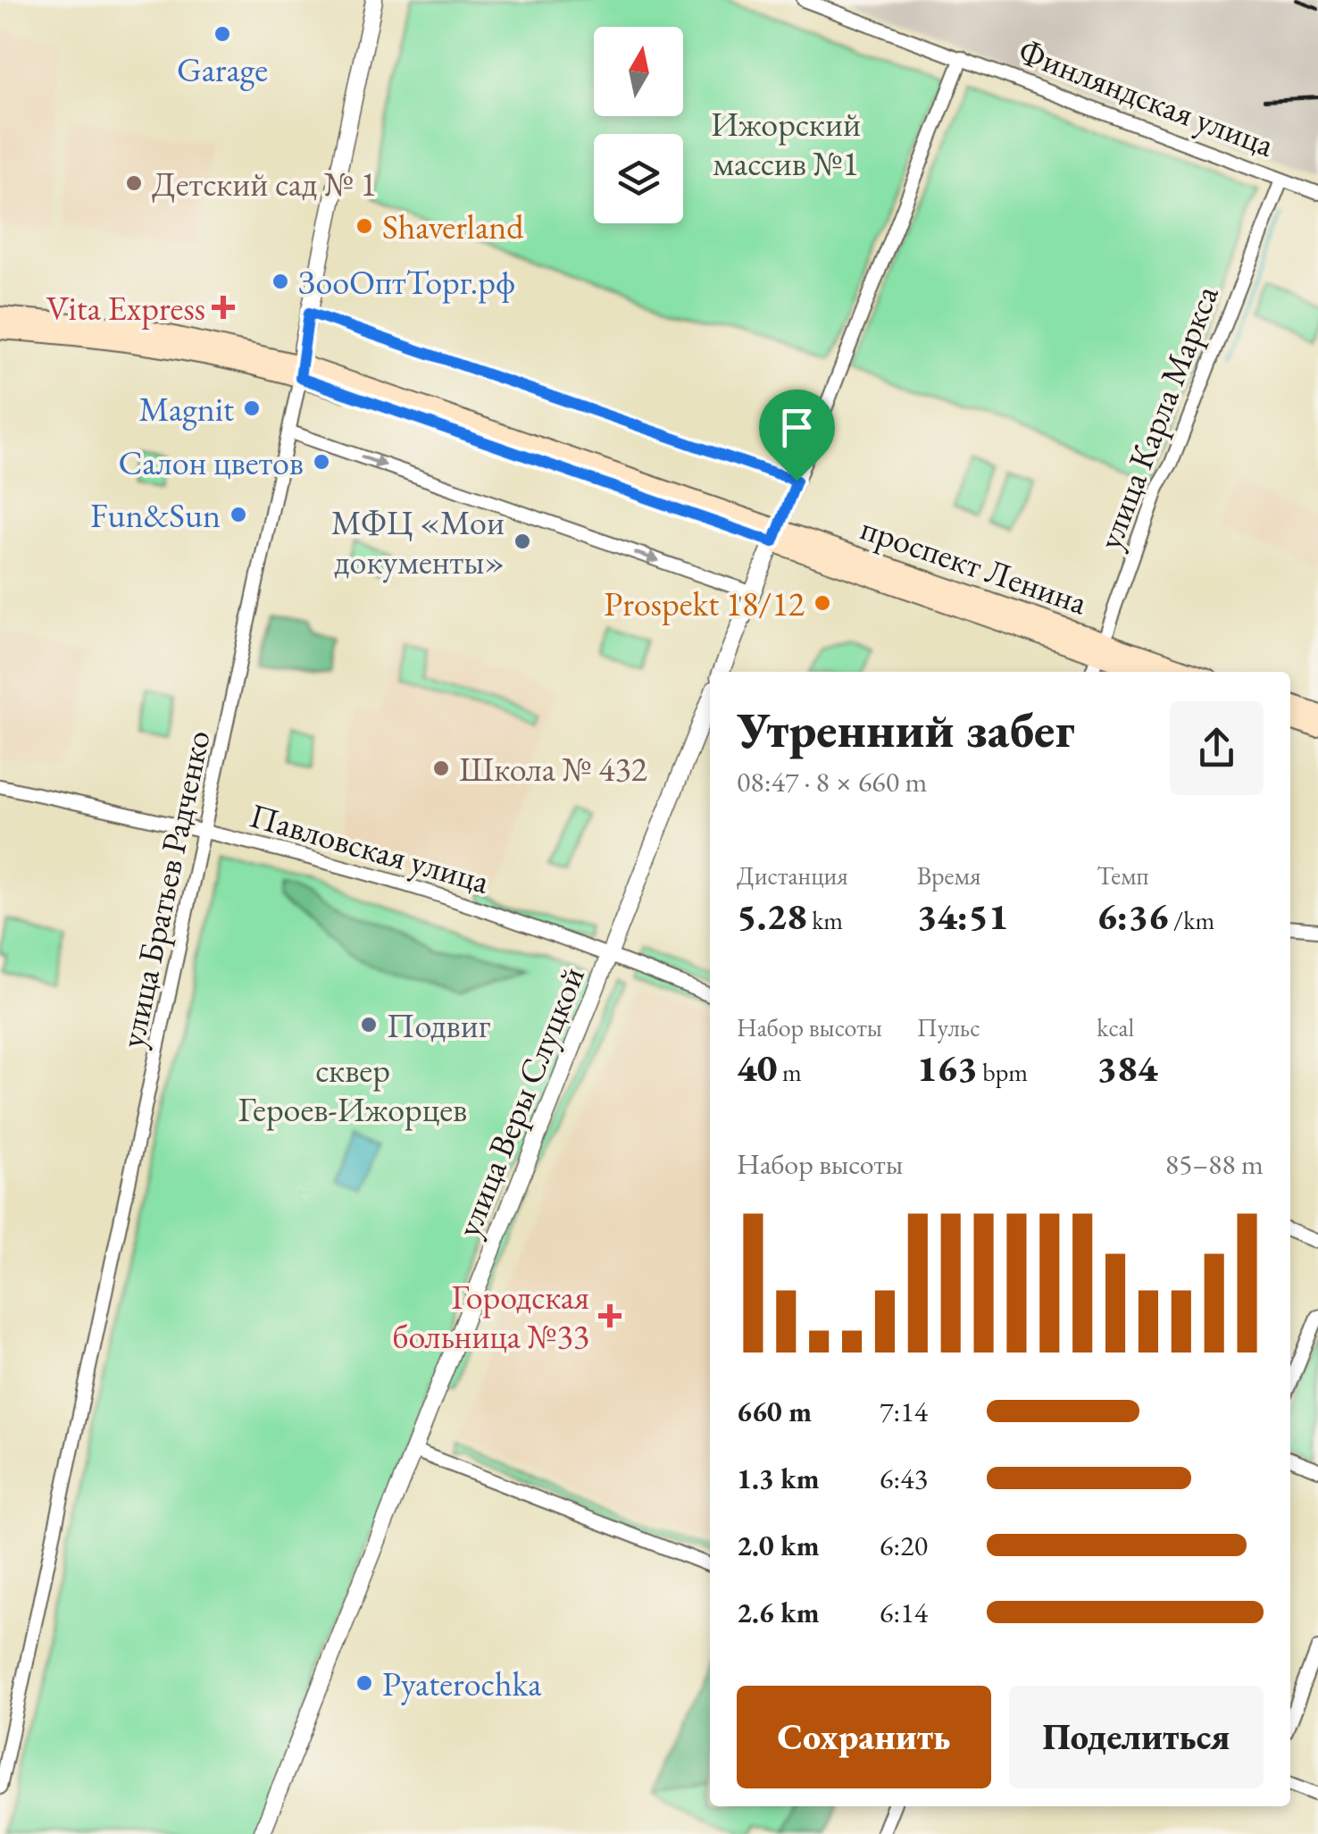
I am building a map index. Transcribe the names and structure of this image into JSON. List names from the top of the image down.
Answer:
{
  "streets": {
    "main road": ["проспект Ленина"],
    "street": [
      "Финляндская улица",
      "улица Карла Маркса",
      "Павловская улица",
      "улица Братьев Радченко",
      "улица Веры Слуцкой"
    ]
  },
  "crossings": [
    ["Финляндская улица", "улица Карла Маркса"],
    ["улица Карла Маркса", "проспект Ленина"],
    ["проспект Ленина", "улица Братьев Радченко"],
    ["Павловская улица", "улица Братьев Радченко"],
    ["Павловская улица", "улица Веры Слуцкой"]
  ],
  "parks": ["Ижорский массив №1", "сквер Героев-Ижорцев"],
  "places": {
    "other": [
      "Garage",
      "Детский сад № 1",
      "Shaverland",
      "ЗооОптТорг.рф",
      "Magnit",
      "Салон цветов",
      "Fun&Sun",
      "МФЦ «Мои документы»",
      "Prospekt 18/12",
      "Школа № 432",
      "Подвиг",
      "Pyaterochka"
    ],
    "health": ["Vita Express", "Городская больница №33"]
  },
  "north": "top",
  "page": {
    "heading": ["Утренний забег", "08:47 · 8 × 660 m"],
    "stats": [
      ["Дистанция", "5.28 km"],
      ["Время", "34:51"],
      ["Темп", "6:36 /km"],
      ["Набор высоты", "40 m"],
      ["Пульс", "163 bpm"],
      ["kcal", "384"]
    ],
    "chart": ["Набор высоты", "85–88 m"],
    "list": [
      {
        "name": "660 m",
        "note": "7:14"
      },
      {
        "name": "1.3 km",
        "note": "6:43"
      },
      {
        "name": "2.0 km",
        "note": "6:20"
      },
      {
        "name": "2.6 km",
        "note": "6:14"
      }
    ],
    "buttons": ["Сохранить", "Поделиться"]
  }
}
